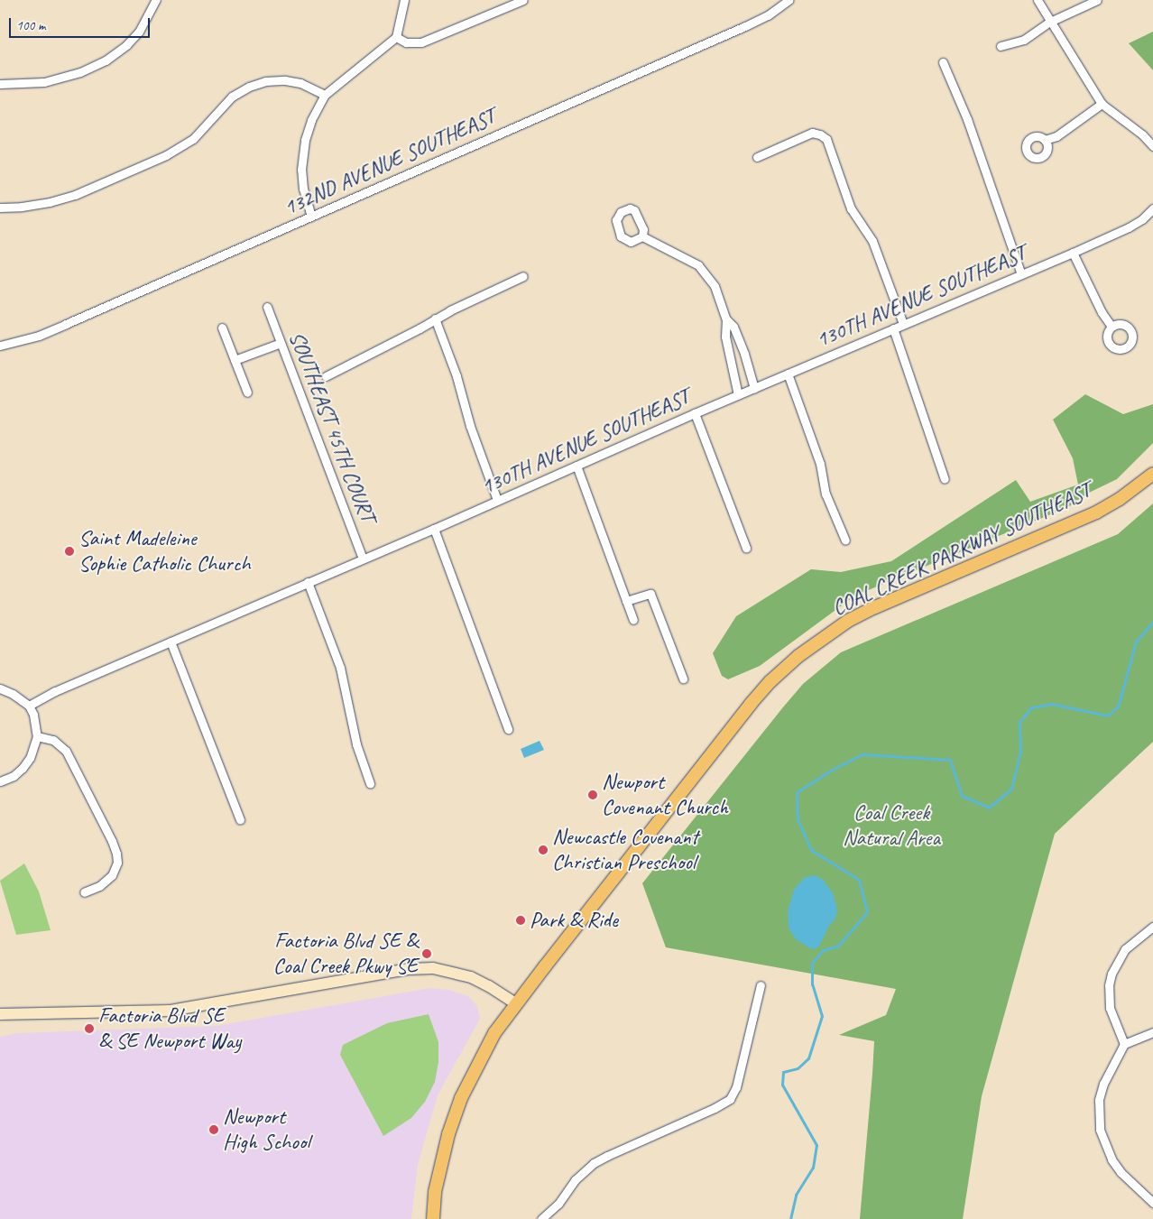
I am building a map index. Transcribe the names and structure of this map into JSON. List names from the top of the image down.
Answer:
{
  "streets": {
    "main road": ["COAL CREEK PARKWAY SOUTHEAST"],
    "street": ["132ND AVENUE SOUTHEAST", "130TH AVENUE SOUTHEAST", "SOUTHEAST 45TH COURT"]
  },
  "crossings": [
    ["130TH AVENUE SOUTHEAST", "SOUTHEAST 45TH COURT"]
  ],
  "parks": ["Coal Creek Natural Area"],
  "places": [
    "Saint Madeleine Sophie Catholic Church",
    "Newport Covenant Church",
    "Newcastle Covenant Christian Preschool",
    "Park & Ride",
    "Factoria Blvd SE & Coal Creek Pkwy SE",
    "Factoria Blvd SE & SE Newport Way",
    "Newport High School"
  ],
  "scale_bar": "100 m"
}
